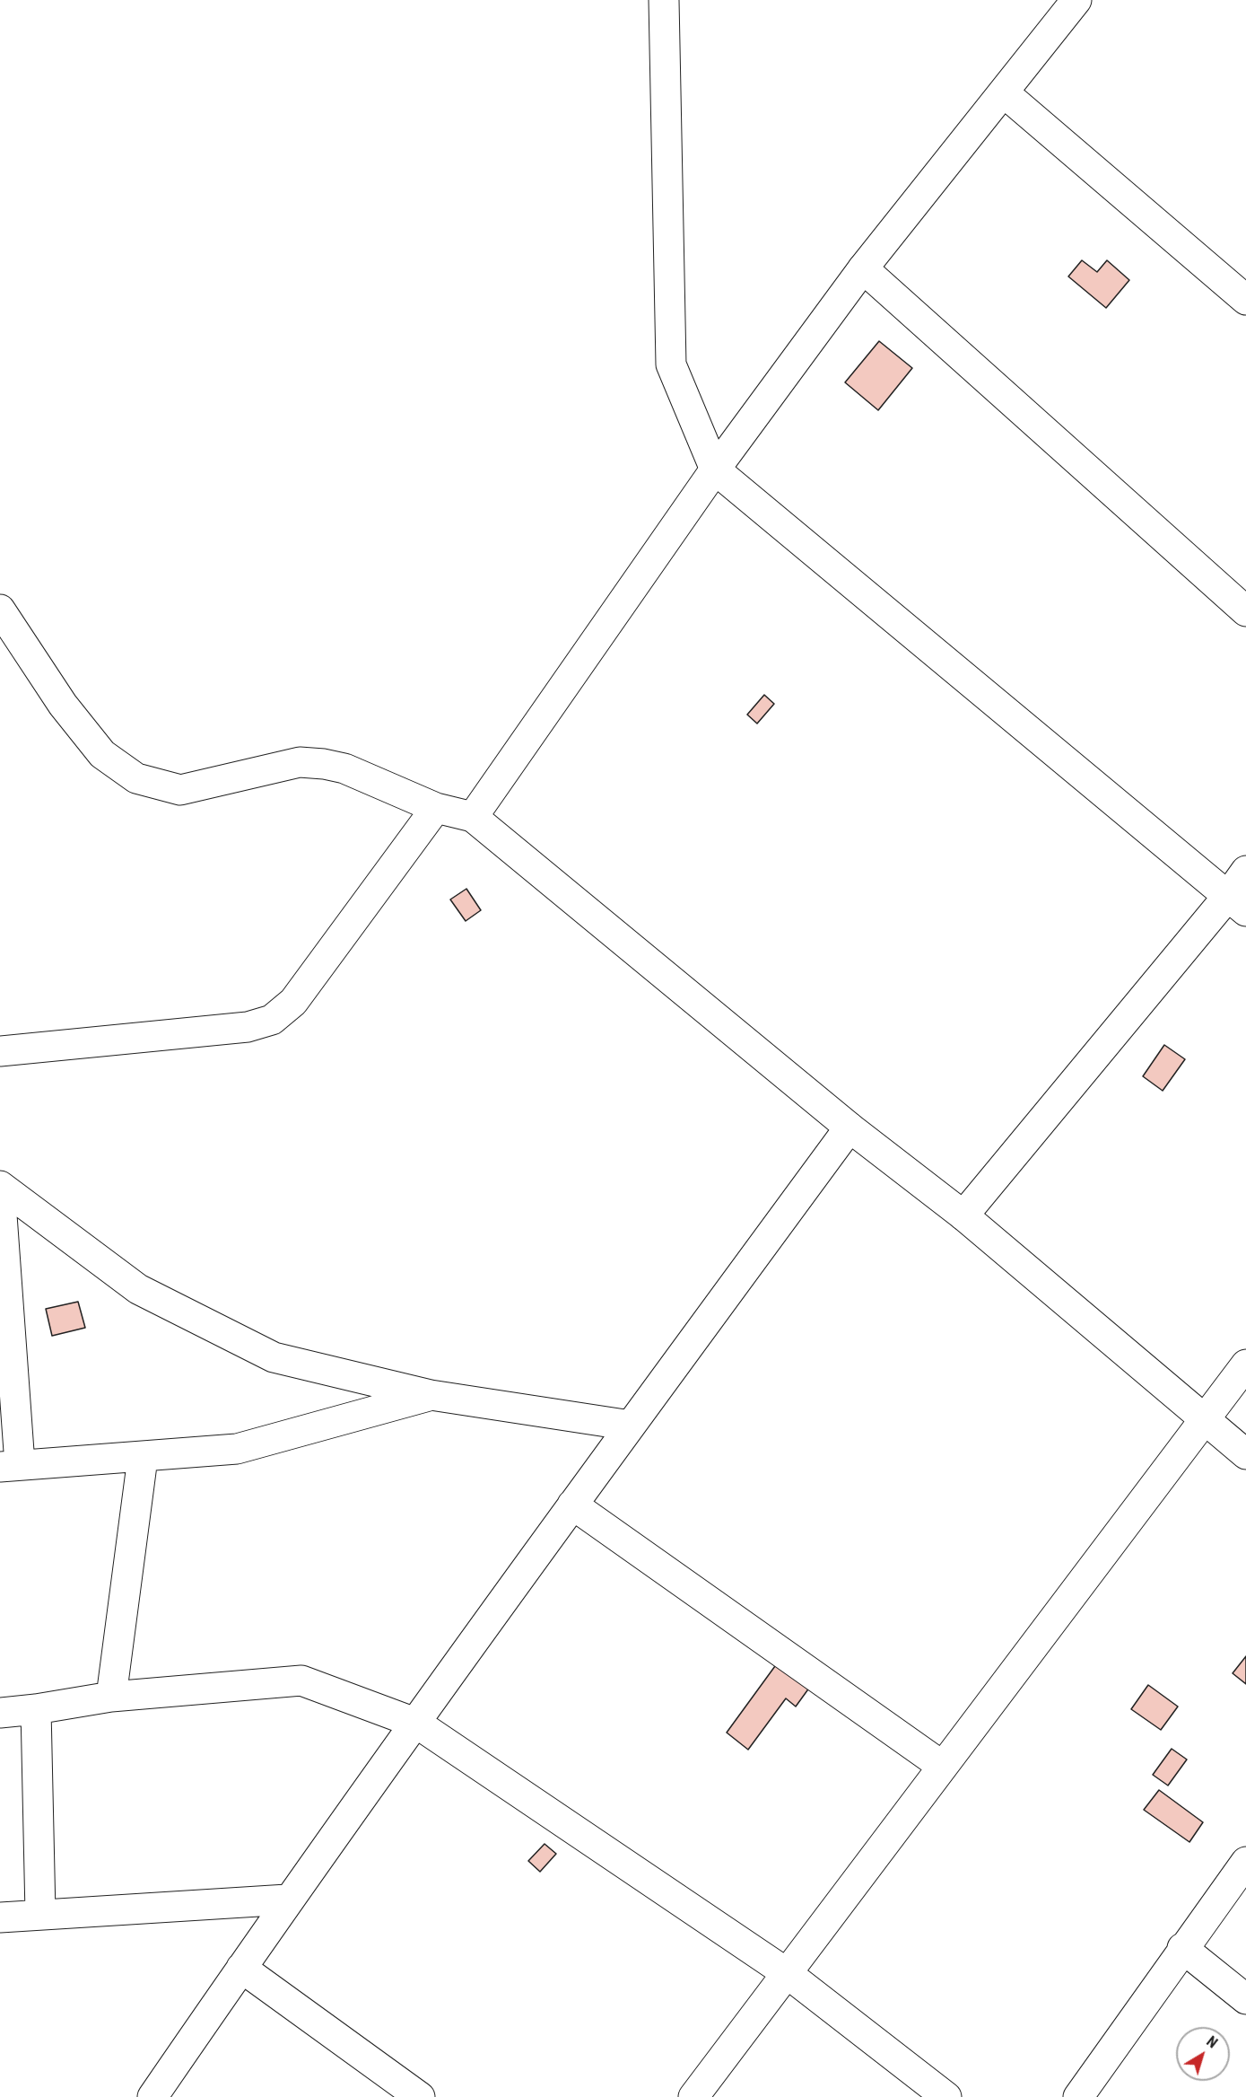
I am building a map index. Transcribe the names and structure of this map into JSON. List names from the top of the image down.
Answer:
{
  "north": "top right"
}
